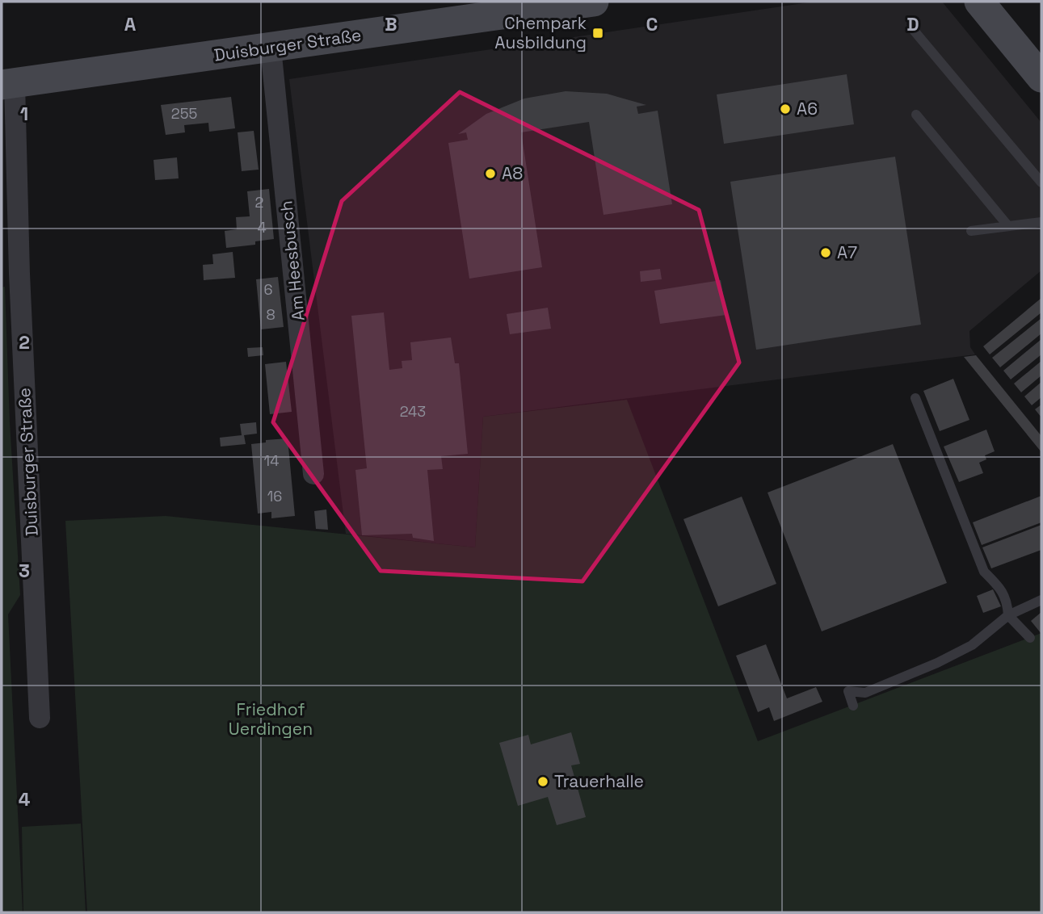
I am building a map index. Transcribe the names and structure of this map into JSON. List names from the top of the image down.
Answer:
{
  "streets": {
    "main road": ["Duisburger Straße"],
    "street": ["Am Heesbusch"]
  },
  "crossings": [
    ["Duisburger Straße", "Am Heesbusch"]
  ],
  "parks": ["Friedhof Uerdingen"],
  "places": {
    "transit": ["Chempark Ausbildung"],
    "other": [
      "A6",
      "A8",
      "A7",
      "Trauerhalle"
    ]
  },
  "house_numbers": [
    "255",
    "2",
    "4",
    "6",
    "8",
    "243",
    "14",
    "16"
  ],
  "grid": {
    "columns": [
      "A",
      "B",
      "C",
      "D"
    ],
    "rows": [
      "1",
      "2",
      "3",
      "4"
    ]
  }
}
